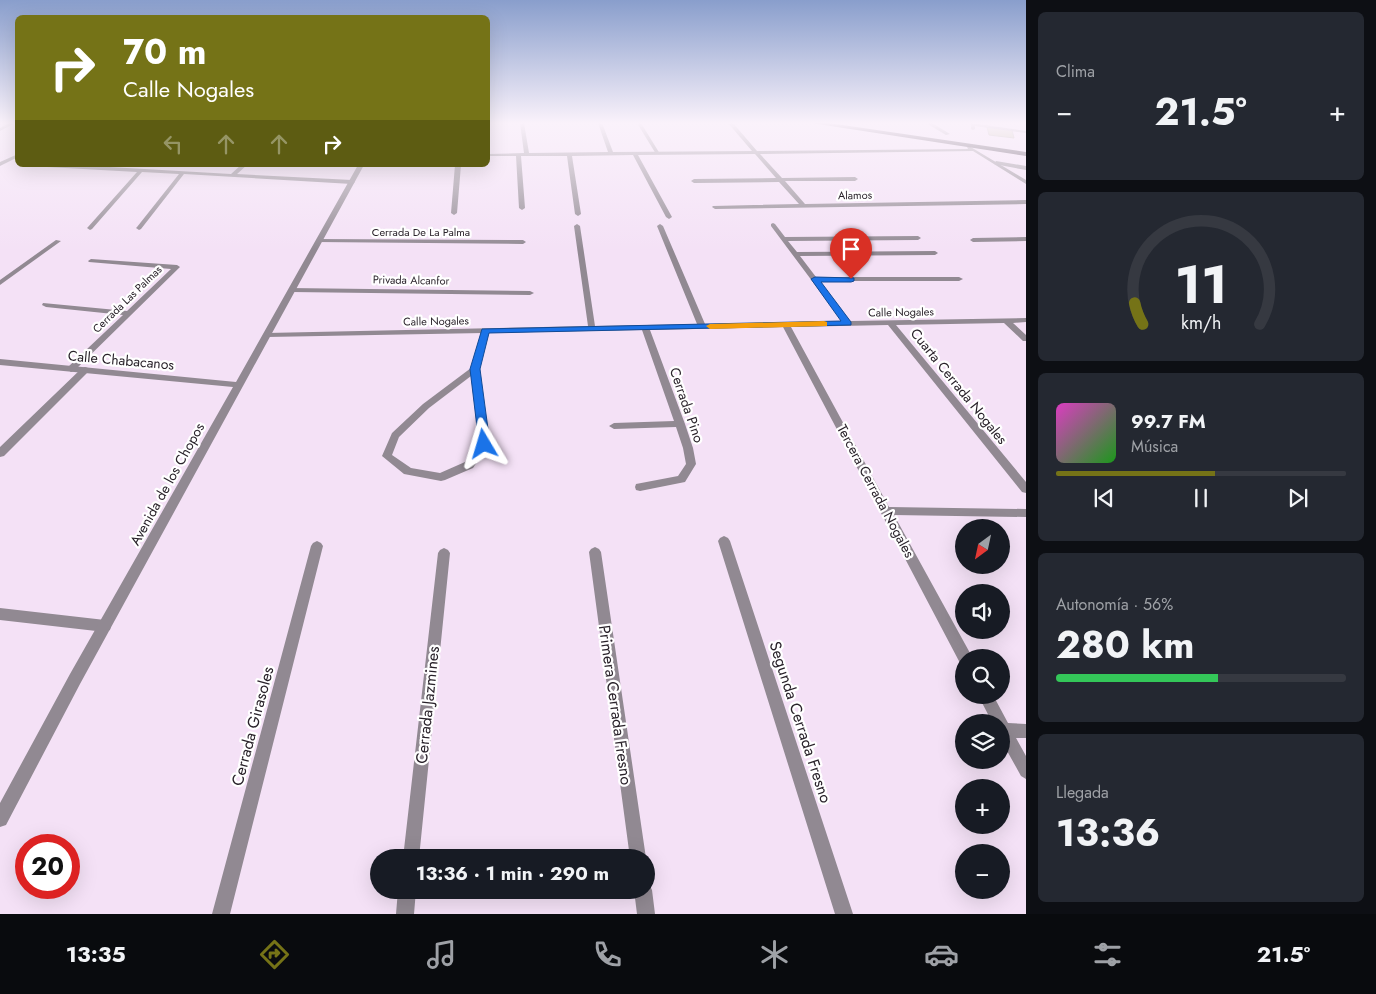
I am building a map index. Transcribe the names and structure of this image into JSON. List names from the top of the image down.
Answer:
{
  "streets": {
    "street": [
      "Alamos",
      "Cerrada De La Palma",
      "Privada Alcanfor",
      "Cerrada Las Palmas",
      "Calle Nogales",
      "Calle Chabacanos",
      "Cuarta Cerrada Nogales",
      "Cerrada Pino",
      "Avenida de los Chopos",
      "Tercera Cerrada Nogales",
      "Cerrada Jazmines",
      "Primera Cerrada Fresno",
      "Segunda Cerrada Fresno",
      "Cerrada Girasoles"
    ]
  },
  "crossings": [
    ["Cerrada De La Palma", "Avenida de los Chopos"],
    ["Privada Alcanfor", "Avenida de los Chopos"],
    ["Cerrada Las Palmas", "Calle Chabacanos"],
    ["Calle Nogales", "Cuarta Cerrada Nogales"],
    ["Calle Nogales", "Cerrada Pino"],
    ["Calle Nogales", "Avenida de los Chopos"],
    ["Calle Nogales", "Tercera Cerrada Nogales"],
    ["Calle Chabacanos", "Avenida de los Chopos"]
  ],
  "north": "bottom left",
  "page": {
    "tile": [
      "Clima",
      ["Autonomía · 56%", "280 km"],
      ["Llegada", "13:36"]
    ],
    "turn": ["70 m", "Calle Nogales"],
    "heat": ["−", "21.5°", "+"],
    "song": ["99.7 FM", "Música"],
    "map_buttons": ["+", "−"],
    "limit": "20",
    "trip": "13:36 · 1 min · 290 m",
    "tabs": ["13:35", "21.5°"],
    "gauge": ["11", "km/h"]
  }
}
